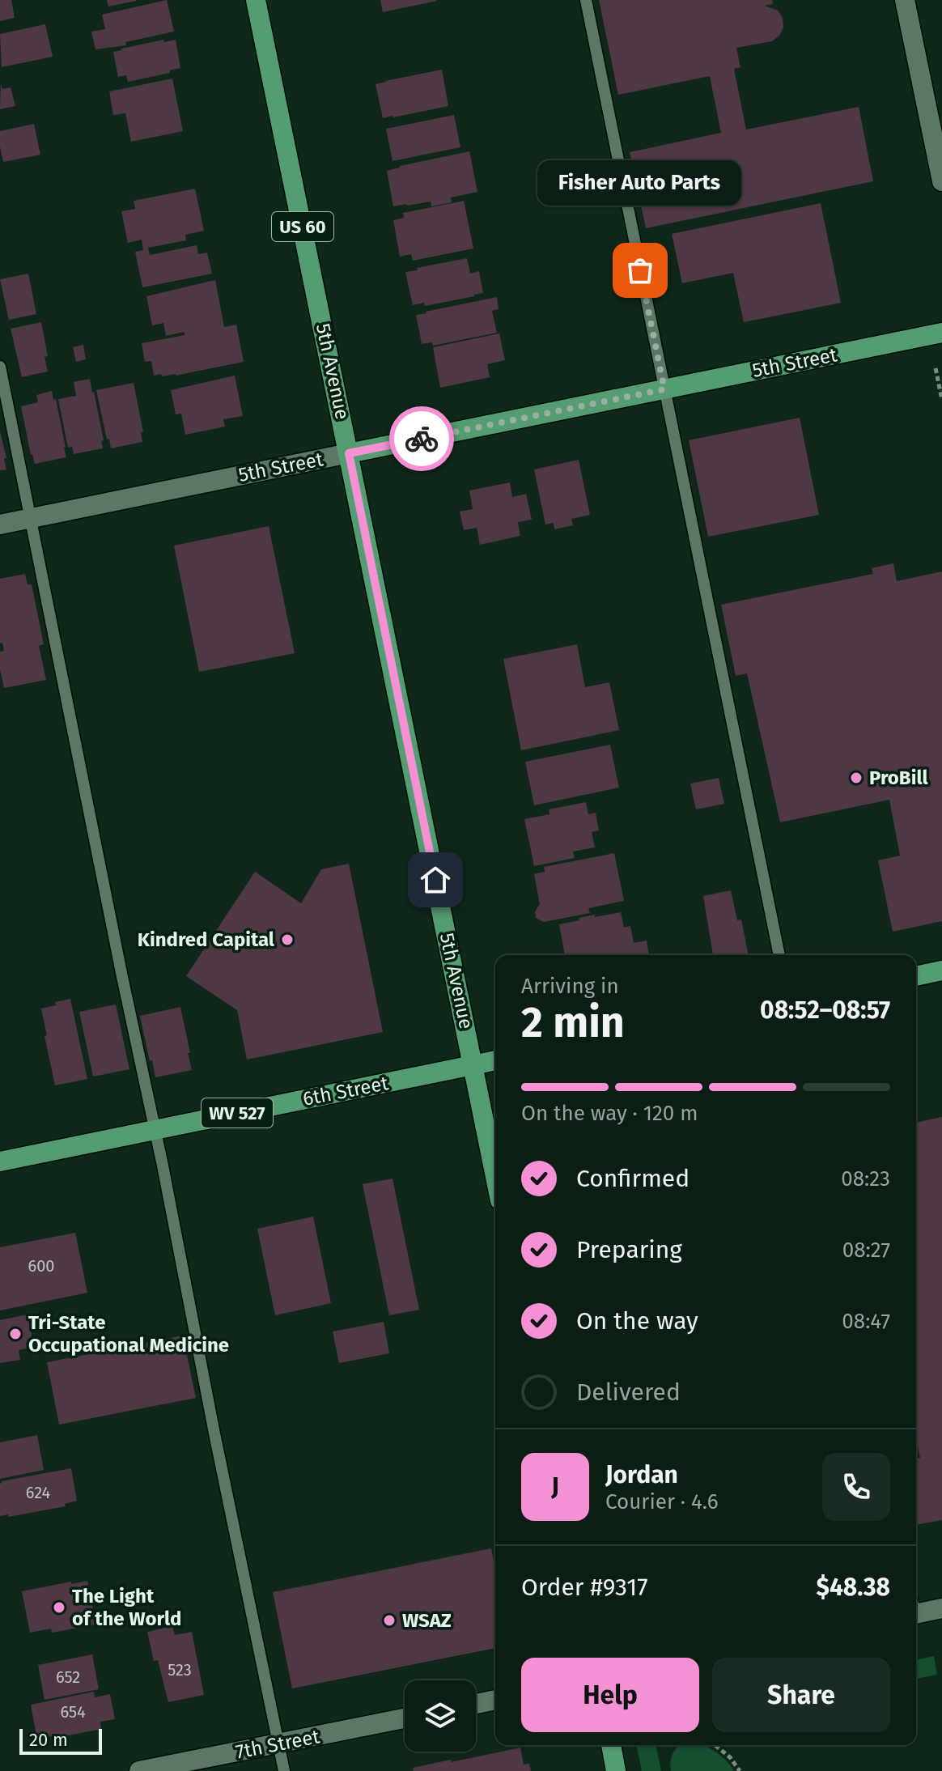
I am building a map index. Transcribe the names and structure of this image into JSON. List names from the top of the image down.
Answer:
{
  "streets": {
    "main road": [
      "US 60",
      "5th Street",
      "5th Avenue",
      "6th Street",
      "WV 527"
    ],
    "street": ["7th Street"]
  },
  "crossings": [
    ["5th Street", "5th Avenue"],
    ["5th Avenue", "6th Street"]
  ],
  "places": [
    "Fisher Auto Parts",
    "ProBill",
    "Kindred Capital",
    "Tri-State Occupational Medicine",
    "The Light of the World",
    "WSAZ"
  ],
  "house_numbers": [
    "600",
    "624",
    "523",
    "652",
    "654"
  ],
  "scale_bar": "20 m",
  "page": {
    "bubble": "Fisher Auto Parts",
    "heading": ["2 min", "Arriving in", "08:52–08:57"],
    "panel": [
      "Jordan",
      "Courier · 4.6",
      "Order #9317",
      "$48.38"
    ],
    "bar": "On the way · 120 m",
    "list": [
      ["Confirmed", "08:23"],
      ["Preparing", "08:27"],
      ["On the way", "08:47"],
      "Delivered"
    ],
    "round": "J",
    "buttons": ["Help", "Share"],
    "scale": "20 m"
  }
}
